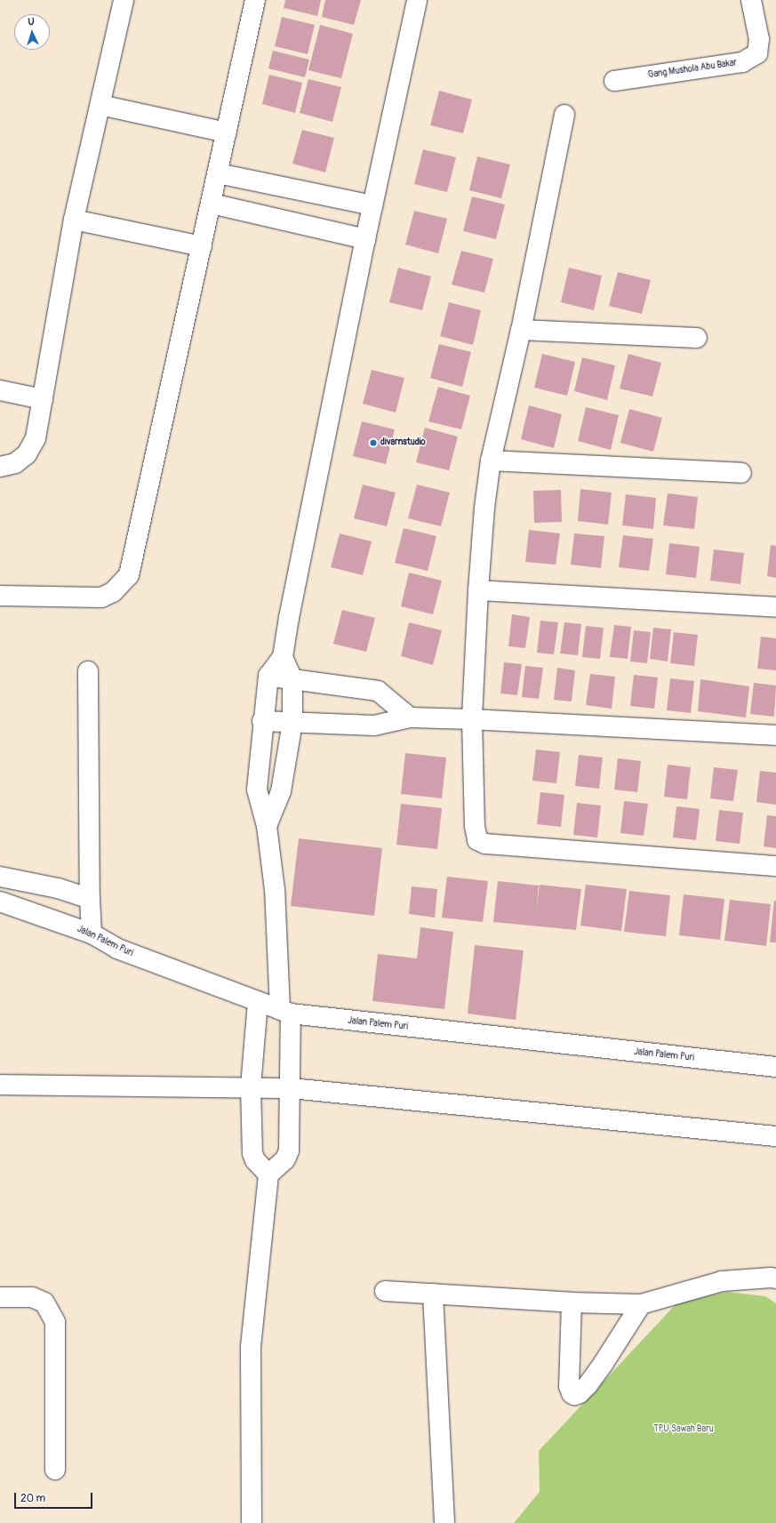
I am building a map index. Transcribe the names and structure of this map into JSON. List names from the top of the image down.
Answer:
{
  "streets": {
    "street": ["Gang Mushola Abu Bakar", "Jalan Palem Puri"]
  },
  "parks": ["TPU Sawah Baru"],
  "places": ["divarnstudio"],
  "scale_bar": "20 m",
  "north": "top"
}
